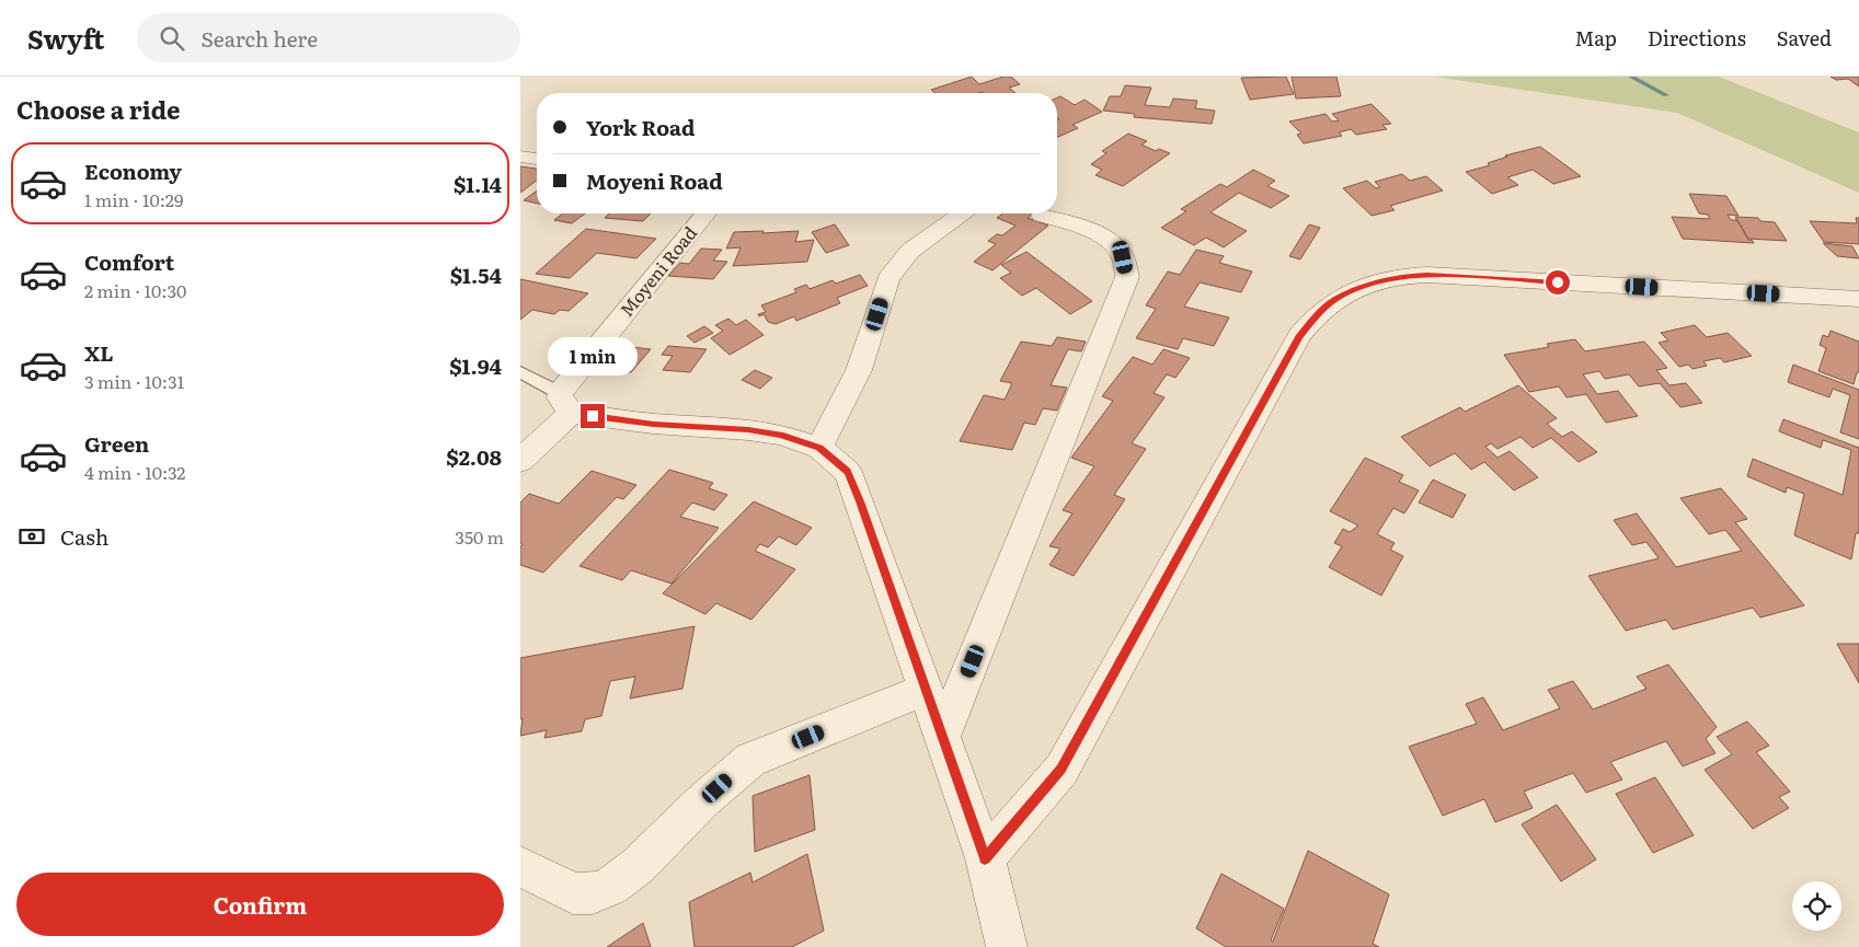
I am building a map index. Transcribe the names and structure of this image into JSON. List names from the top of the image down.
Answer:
{
  "streets": {
    "street": ["Moyeni Road"]
  },
  "page": {
    "header": "Swyft",
    "search": "Search here",
    "nav": ["Map", "Directions", "Saved"],
    "heading": "Choose a ride",
    "banner": ["York Road", "Moyeni Road"],
    "list": [
      {
        "name": "Economy",
        "note": "1 min · 10:29",
        "value": "$1.14"
      },
      {
        "name": "Comfort",
        "note": "2 min · 10:30",
        "value": "$1.54"
      },
      {
        "name": "XL",
        "note": "3 min · 10:31",
        "value": "$1.94"
      },
      {
        "name": "Green",
        "note": "4 min · 10:32",
        "value": "$2.08"
      }
    ],
    "bubble": "1 min",
    "pay": ["Cash", "350 m"],
    "buttons": "Confirm"
  }
}
